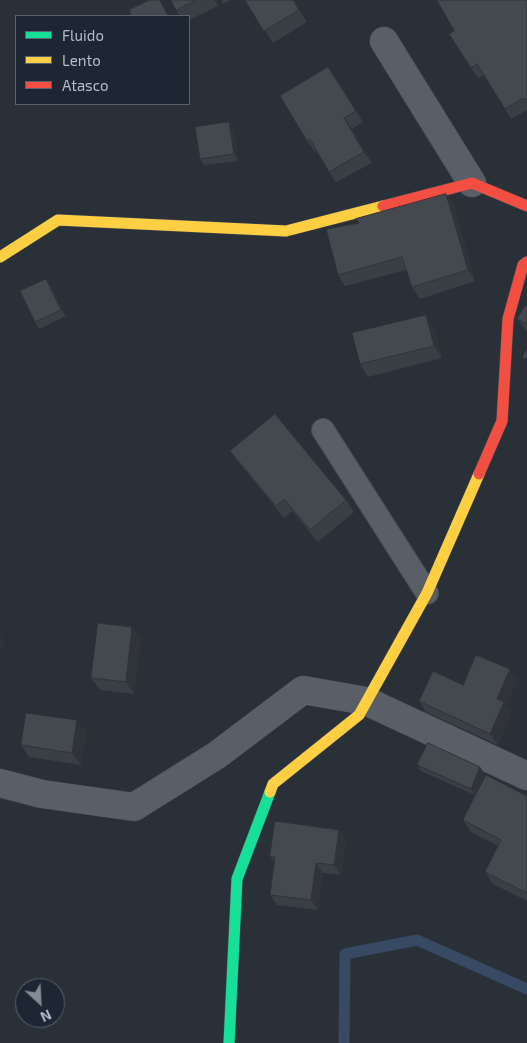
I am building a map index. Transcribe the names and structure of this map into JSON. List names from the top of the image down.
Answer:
{
  "legend": ["Fluido", "Lento", "Atasco"],
  "north": "bottom right"
}
